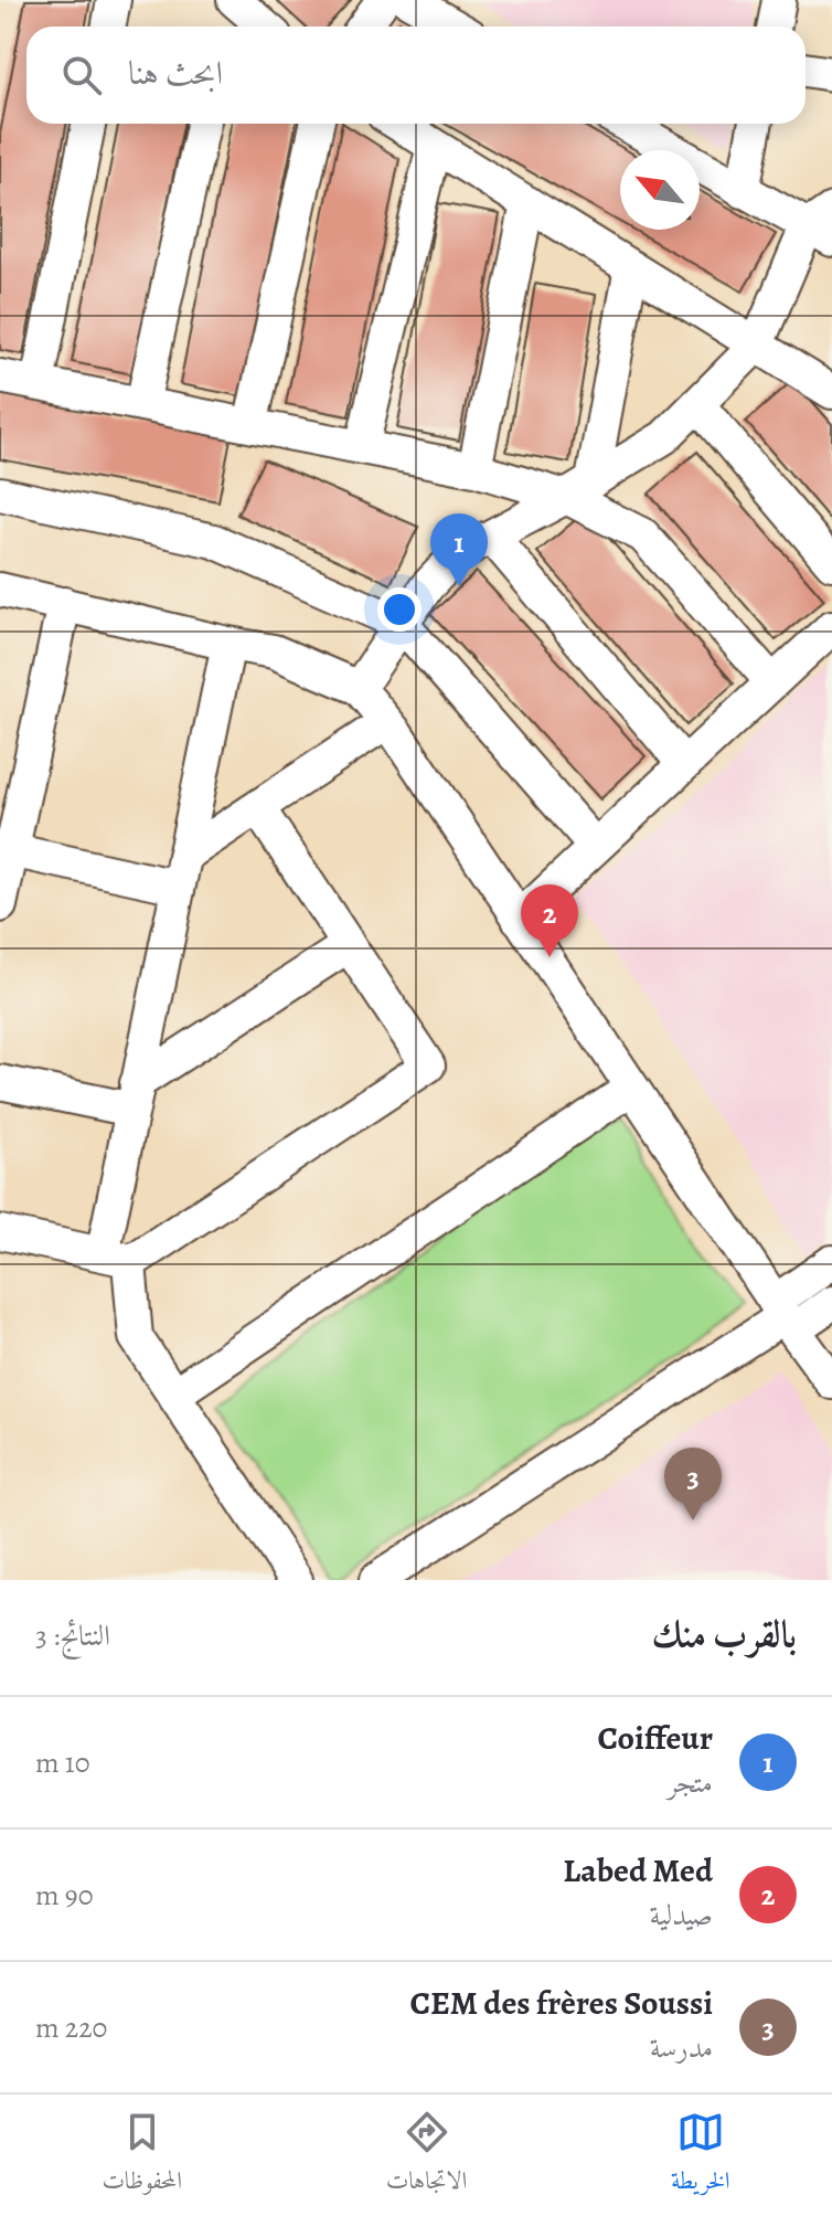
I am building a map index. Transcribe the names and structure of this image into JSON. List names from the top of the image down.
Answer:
{
  "north": "top left",
  "page": {
    "search": "ابحث هنا",
    "pins": ["1", "2", "3"],
    "heading": ["بالقرب منك", "النتائج: 3"],
    "list": [
      {
        "mark": "1",
        "name": "Coiffeur",
        "note": "متجر",
        "value": "10 m"
      },
      {
        "mark": "2",
        "name": "Labed Med",
        "note": "صيدلية",
        "value": "90 m"
      },
      {
        "mark": "3",
        "name": "CEM des frères Soussi",
        "note": "مدرسة",
        "value": "220 m"
      }
    ],
    "nav": ["الخريطة", "الاتجاهات", "المحفوظات"]
  }
}
